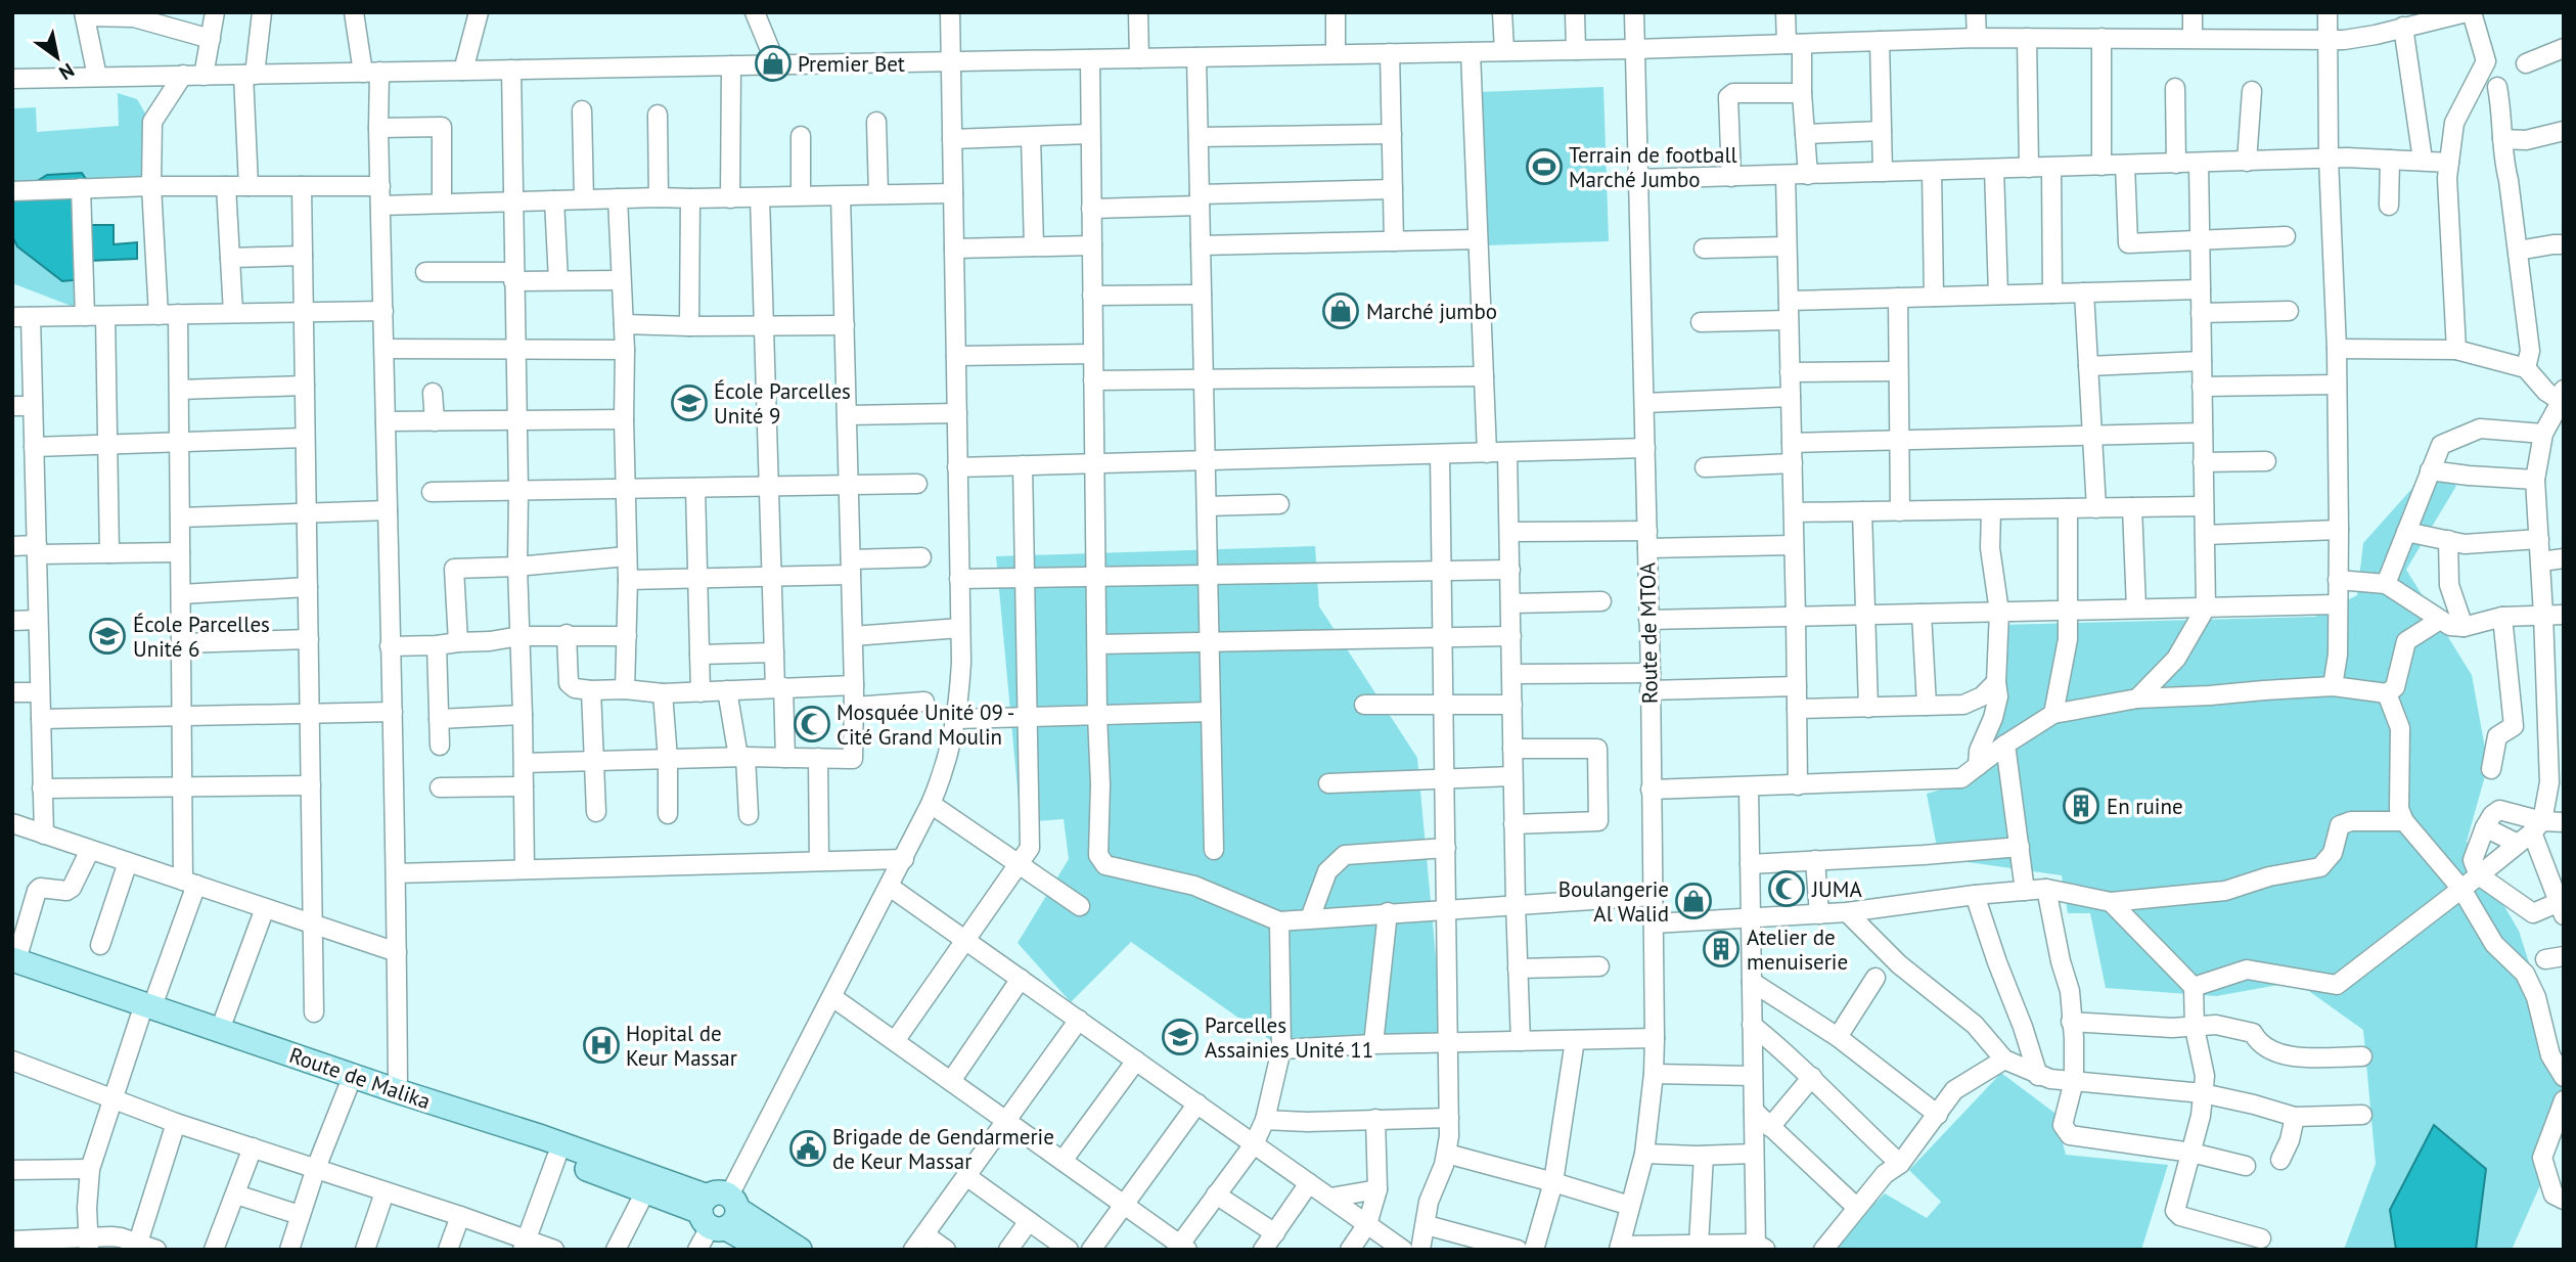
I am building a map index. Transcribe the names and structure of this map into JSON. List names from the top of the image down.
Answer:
{
  "streets": {
    "main road": ["Route de Malika"],
    "street": ["Route de MTOA"]
  },
  "places": {
    "shop": ["Premier Bet", "Marché jumbo", "Boulangerie Al Walid"],
    "sports": ["Terrain de football Marché Jumbo"],
    "school or university": ["École Parcelles Unité 9", "École Parcelles Unité 6", "Parcelles Assainies Unité 11"],
    "mosque": ["Mosquée Unité 09 - Cité Grand Moulin", "JUMA"],
    "building": ["En ruine", "Atelier de menuiserie"],
    "hospital": ["Hopital de Keur Massar"],
    "public building": ["Brigade de Gendarmerie de Keur Massar"]
  },
  "north": "bottom right"
}
